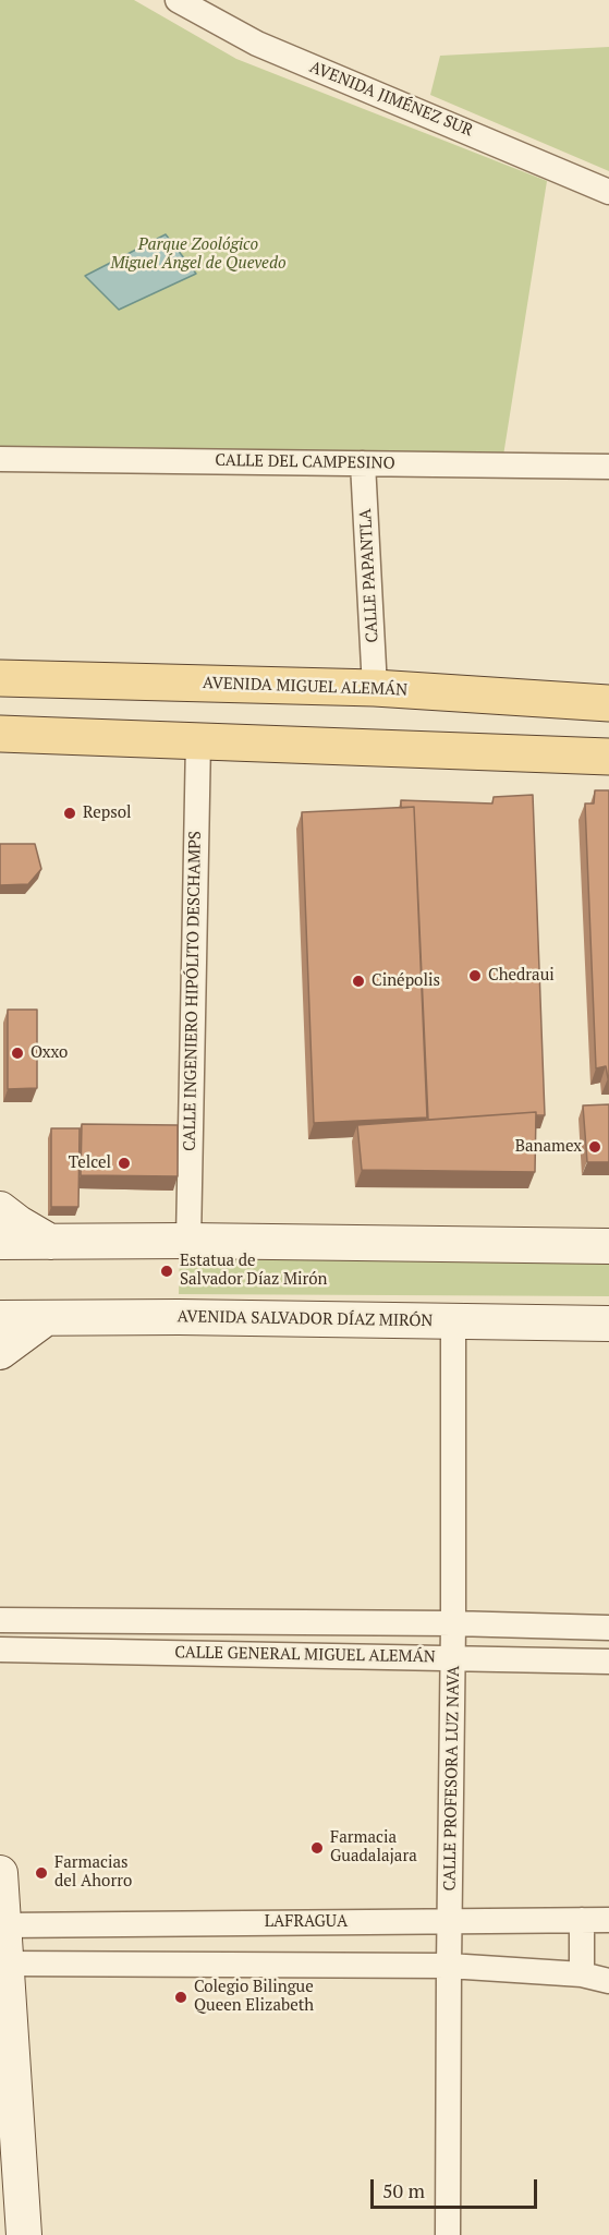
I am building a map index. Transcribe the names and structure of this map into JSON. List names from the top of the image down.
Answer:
{
  "streets": {
    "main road": ["AVENIDA MIGUEL ALEMÁN", "AVENIDA SALVADOR DÍAZ MIRÓN"],
    "street": [
      "AVENIDA JIMÉNEZ SUR",
      "CALLE DEL CAMPESINO",
      "CALLE PAPANTLA",
      "CALLE INGENIERO HIPÓLITO DESCHAMPS",
      "CALLE GENERAL MIGUEL ALEMÁN",
      "CALLE PROFESORA LUZ NAVA",
      "LAFRAGUA"
    ]
  },
  "crossings": [
    ["CALLE DEL CAMPESINO", "CALLE PAPANTLA"],
    ["CALLE PAPANTLA", "AVENIDA MIGUEL ALEMÁN"],
    ["AVENIDA SALVADOR DÍAZ MIRÓN", "CALLE PROFESORA LUZ NAVA"],
    ["CALLE GENERAL MIGUEL ALEMÁN", "CALLE PROFESORA LUZ NAVA"],
    ["CALLE PROFESORA LUZ NAVA", "LAFRAGUA"]
  ],
  "parks": ["Parque Zoológico Miguel Ángel de Quevedo"],
  "places": [
    "Repsol",
    "Chedraui",
    "Cinépolis",
    "Oxxo",
    "Banamex",
    "Telcel",
    "Estatua de Salvador Díaz Mirón",
    "Farmacia Guadalajara",
    "Farmacias del Ahorro",
    "Colegio Bilingue Queen Elizabeth"
  ],
  "scale_bar": "50 m"
}
